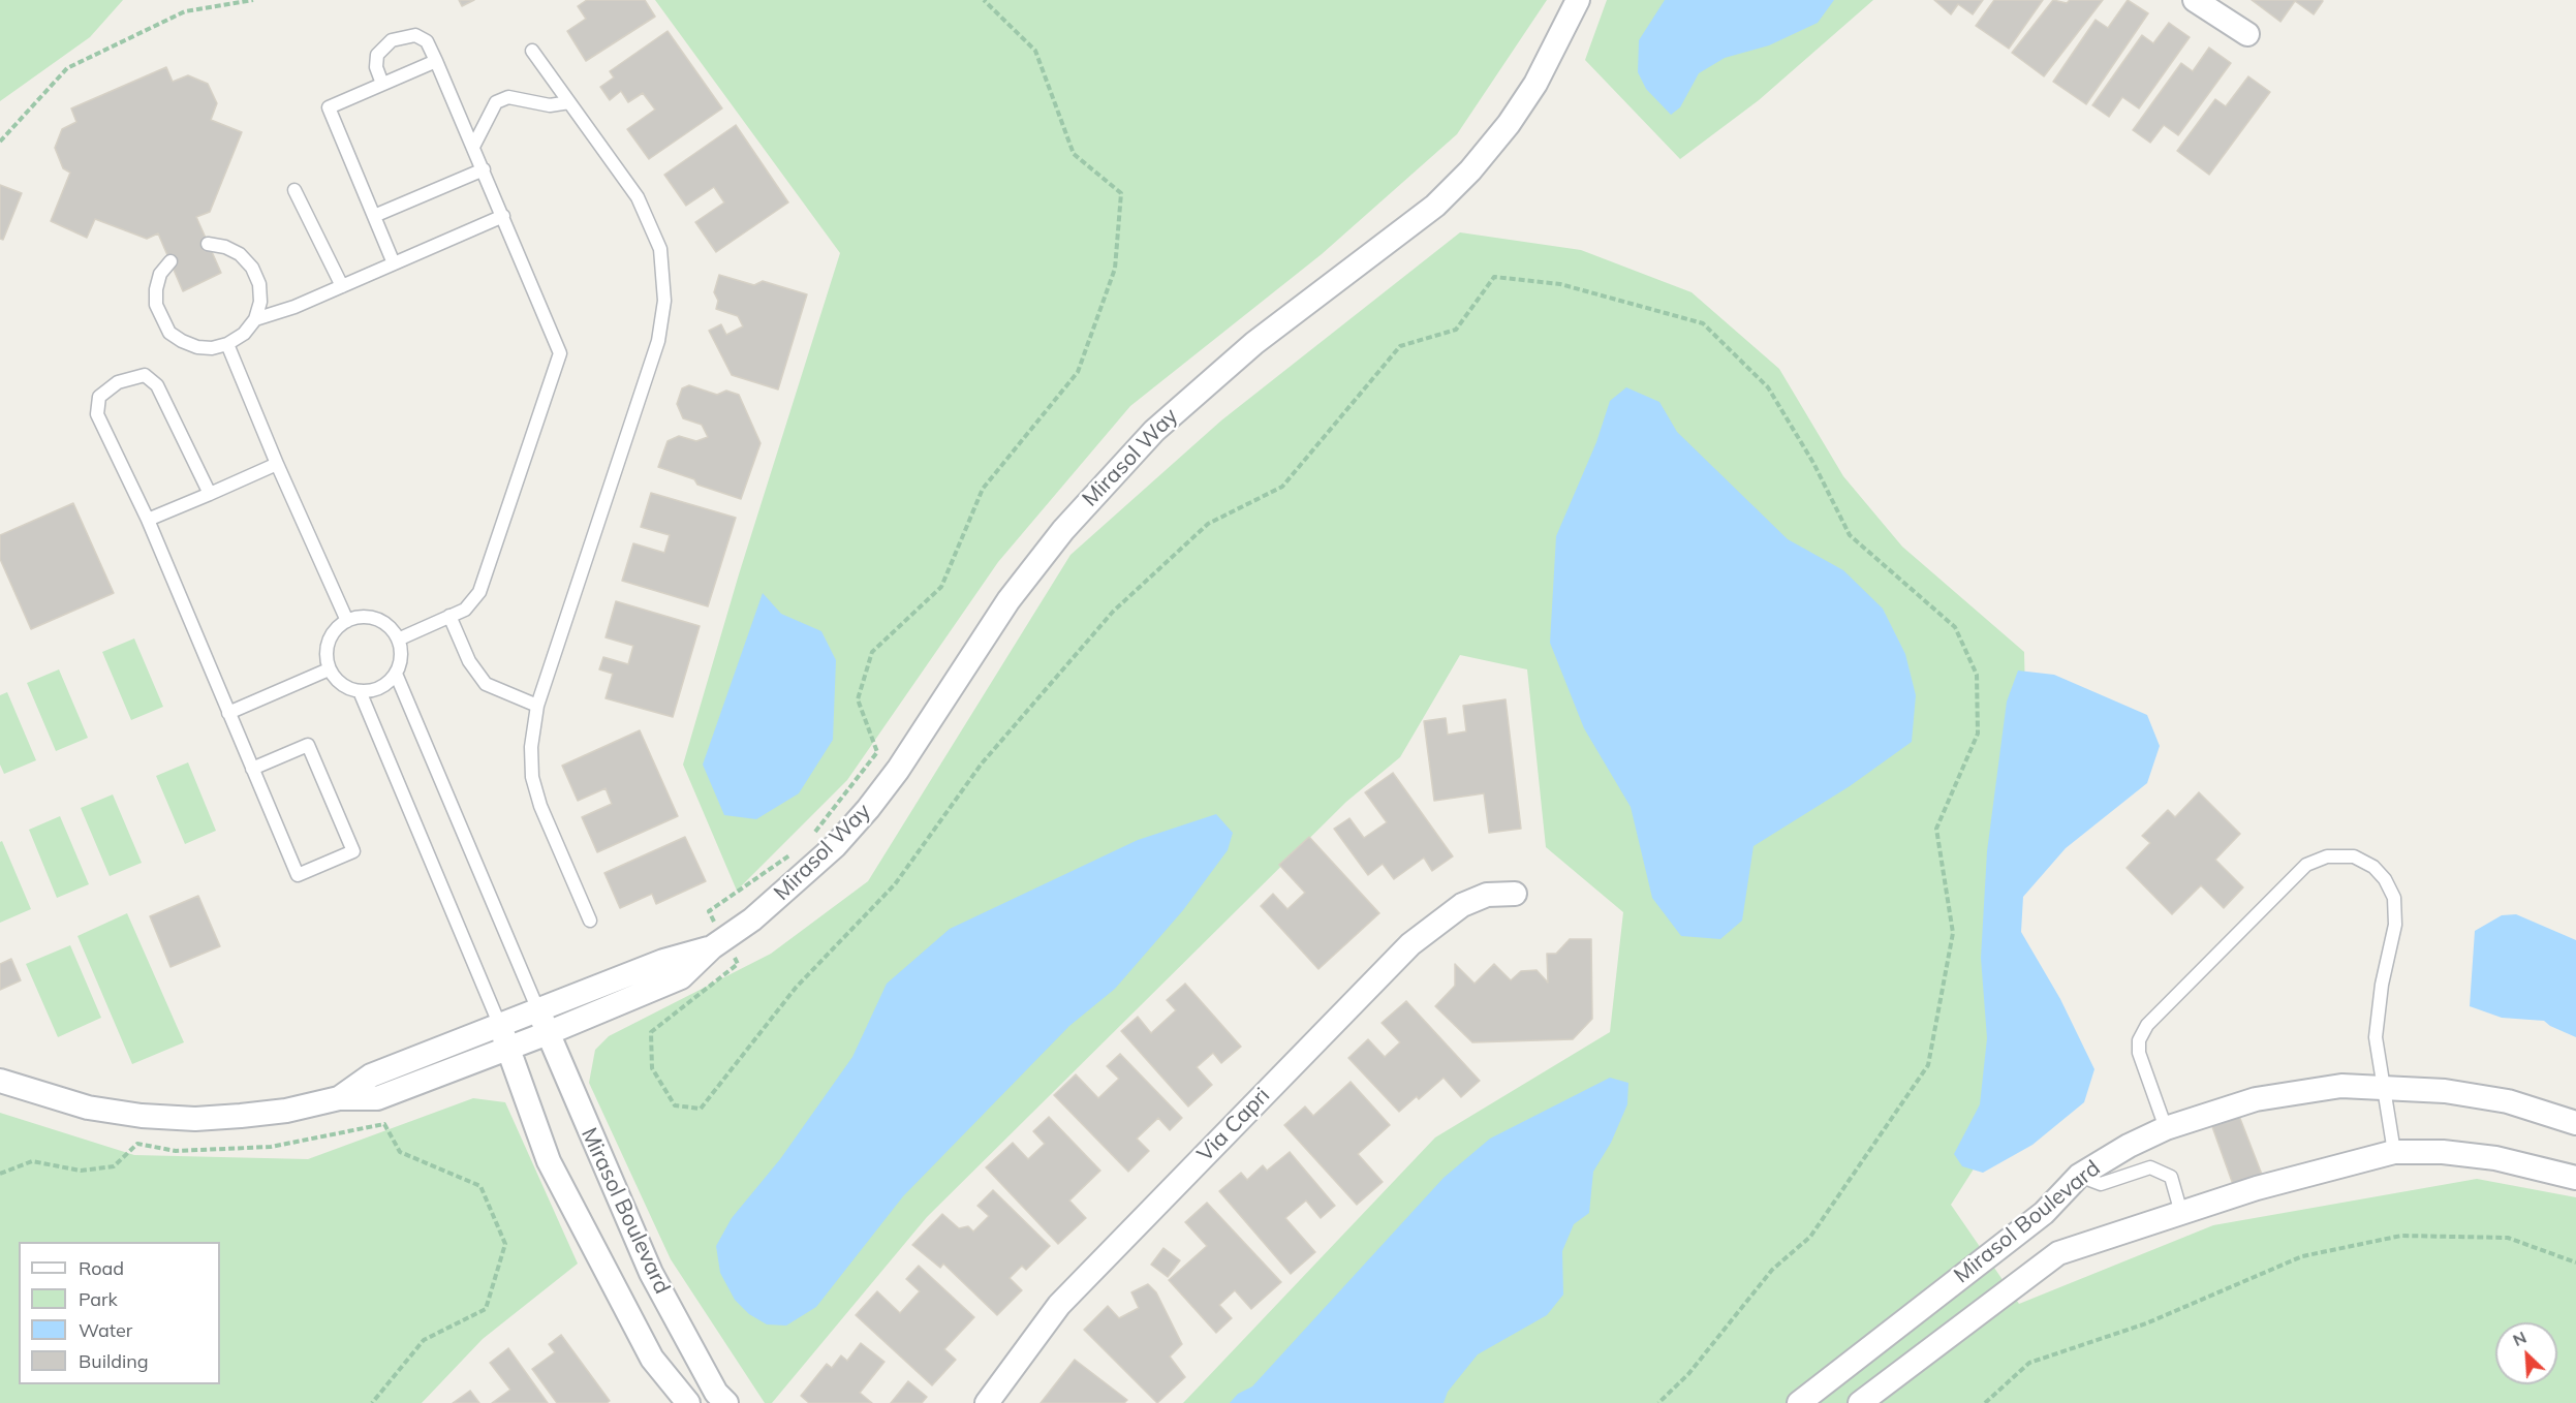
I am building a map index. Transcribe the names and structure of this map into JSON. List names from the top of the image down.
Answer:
{
  "streets": {
    "street": ["Mirasol Way", "Via Capri", "Mirasol Boulevard"]
  },
  "crossings": [
    ["Mirasol Way", "Mirasol Boulevard"]
  ],
  "legend": [
    "Road",
    "Park",
    "Water",
    "Building"
  ],
  "north": "top left"
}
